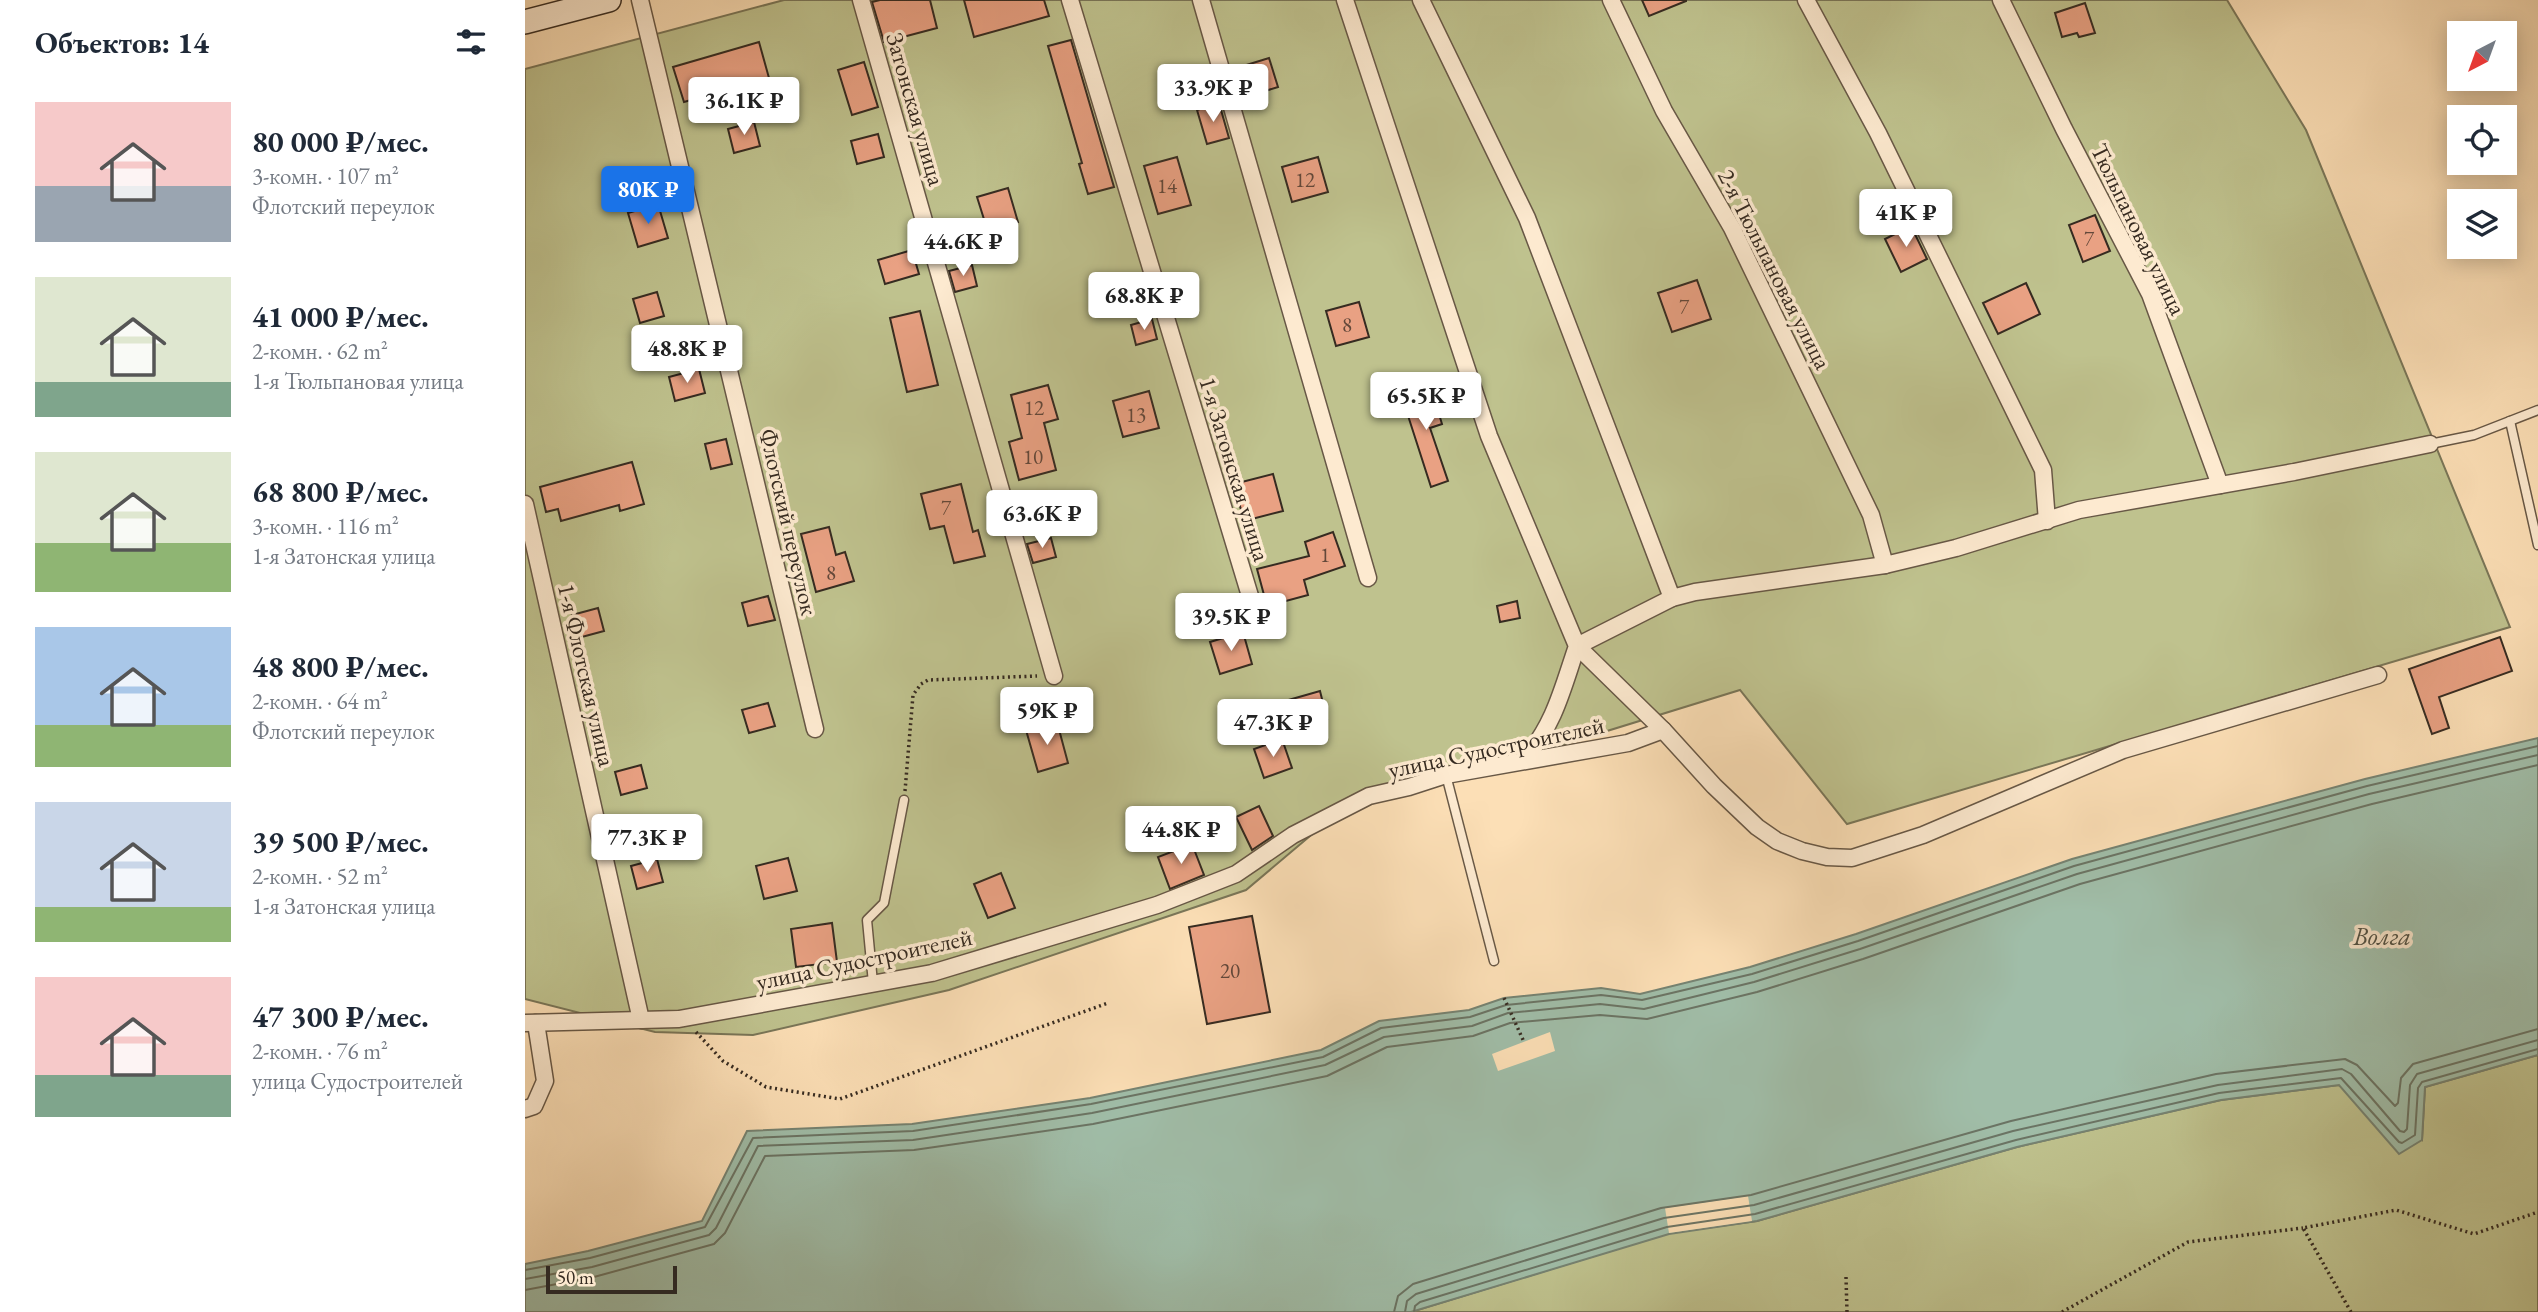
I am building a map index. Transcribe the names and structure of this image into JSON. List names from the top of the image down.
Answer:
{
  "streets": {
    "street": [
      "Затонская улица",
      "Тюльпановая улица",
      "2-я Тюльпановая улица",
      "1-я Затонская улица",
      "Флотский переулок",
      "1-я Флотская улица",
      "улица Судостроителей"
    ]
  },
  "crossings": [
    ["1-я Флотская улица", "улица Судостроителей"]
  ],
  "water": ["Волга"],
  "house_numbers": [
    "12",
    "14",
    "7",
    "7",
    "8",
    "12",
    "13",
    "10",
    "7",
    "1",
    "8",
    "20"
  ],
  "scale_bar": "50 m",
  "north": "bottom left",
  "page": {
    "heading": "Объектов: 14",
    "price": [
      "33.9K ₽",
      "36.1K ₽",
      "80K ₽",
      "41K ₽",
      "44.6K ₽",
      "68.8K ₽",
      "48.8K ₽",
      "65.5K ₽",
      "63.6K ₽",
      "39.5K ₽",
      "59K ₽",
      "47.3K ₽",
      "44.8K ₽",
      "77.3K ₽"
    ],
    "list": [
      {
        "name": "80 000 ₽/мес.",
        "note": "3-комн. · 107 m² · Флотский переулок"
      },
      {
        "name": "41 000 ₽/мес.",
        "note": "2-комн. · 62 m² · 1-я Тюльпановая улица"
      },
      {
        "name": "68 800 ₽/мес.",
        "note": "3-комн. · 116 m² · 1-я Затонская улица"
      },
      {
        "name": "48 800 ₽/мес.",
        "note": "2-комн. · 64 m² · Флотский переулок"
      },
      {
        "name": "39 500 ₽/мес.",
        "note": "2-комн. · 52 m² · 1-я Затонская улица"
      },
      {
        "name": "47 300 ₽/мес.",
        "note": "2-комн. · 76 m² · улица Судостроителей"
      }
    ],
    "scale": "50 m"
  }
}
